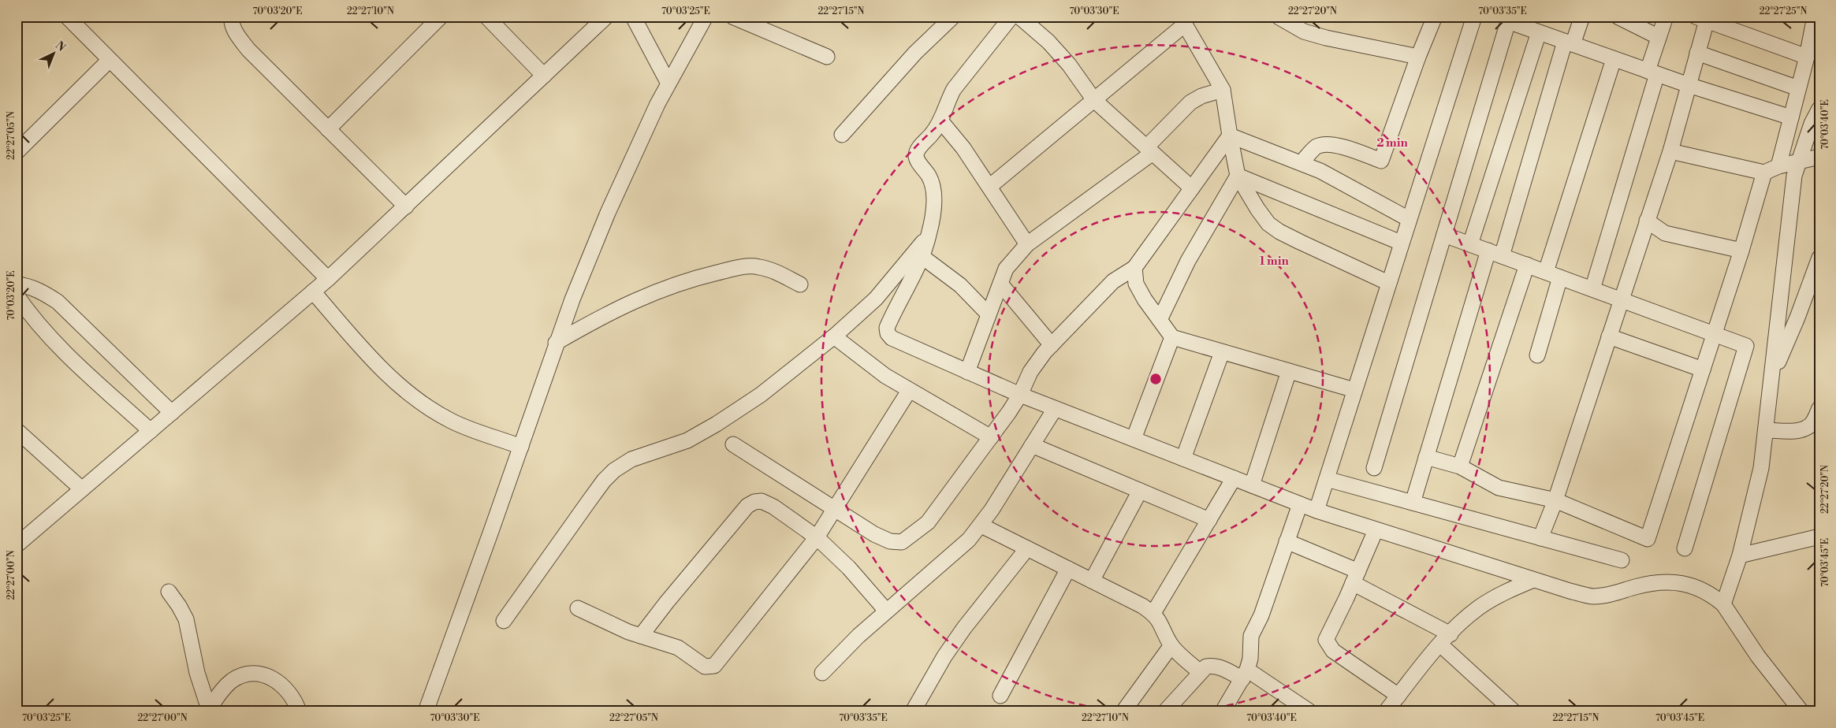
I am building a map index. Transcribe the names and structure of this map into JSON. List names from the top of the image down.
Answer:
{
  "north": "top right",
  "coordinates": [
    "70°03'20\"E",
    "22°27'10\"N",
    "70°03'25\"E",
    "22°27'15\"N",
    "70°03'30\"E",
    "22°27'20\"N",
    "70°03'35\"E",
    "22°27'25\"N",
    "70°03'40\"E",
    "22°27'05\"N",
    "70°03'45\"E",
    "22°27'00\"N"
  ],
  "rings": ["2 min", "1 min"]
}
